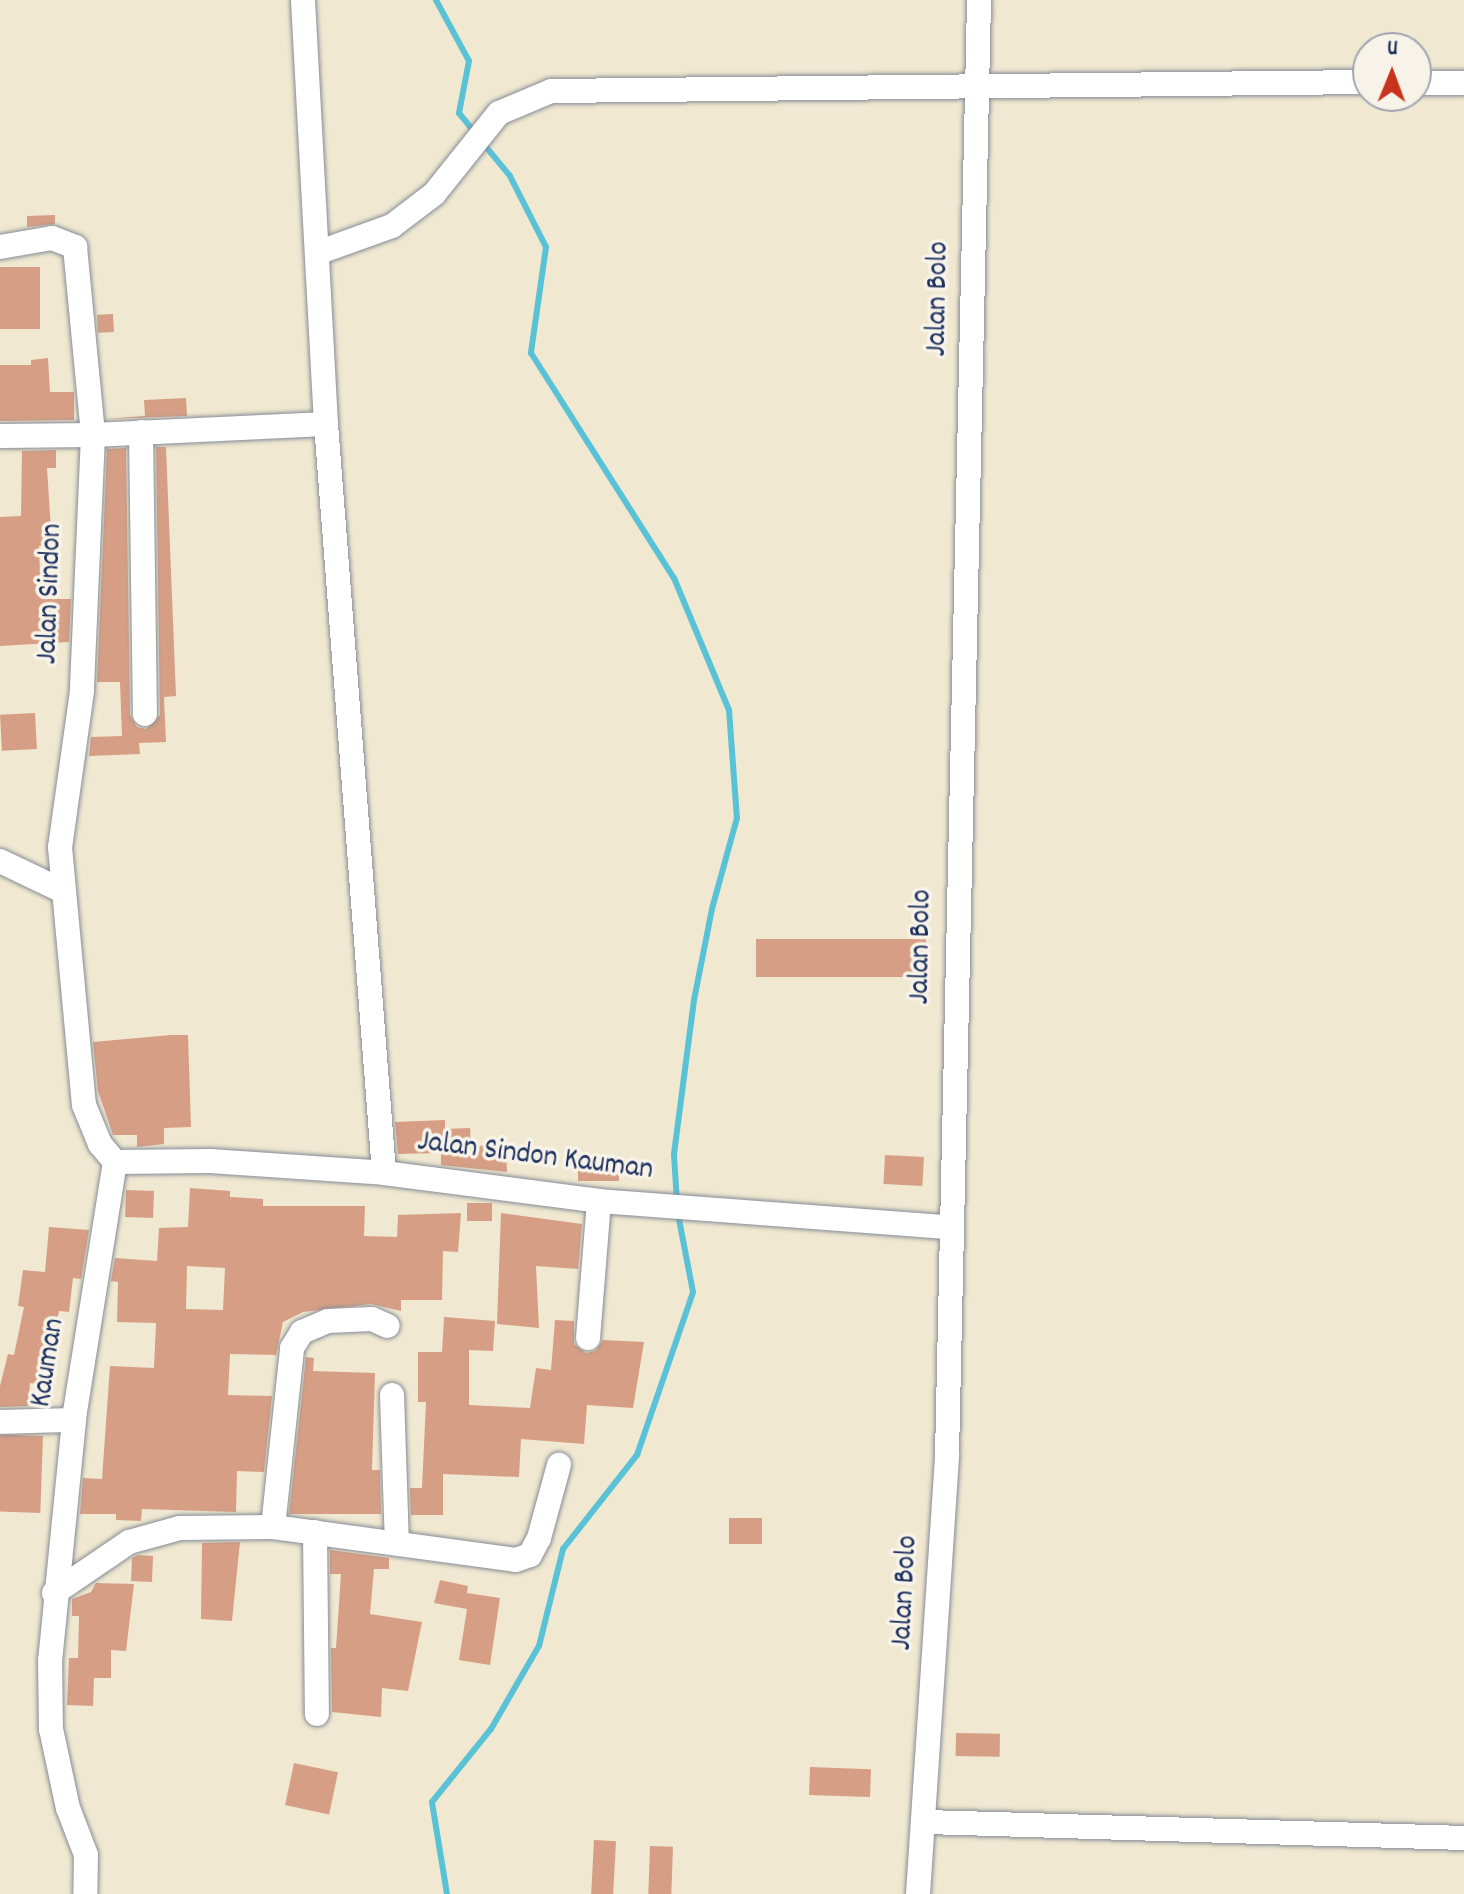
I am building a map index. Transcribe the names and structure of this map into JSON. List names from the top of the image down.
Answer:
{
  "streets": {
    "street": [
      "Jalan Bolo",
      "Jalan Sindon",
      "Jalan Sindon Kauman",
      "Kauman"
    ]
  },
  "crossings": [
    ["Jalan Bolo", "Jalan Sindon Kauman"],
    ["Jalan Sindon Kauman", "Kauman"]
  ],
  "north": "top"
}
